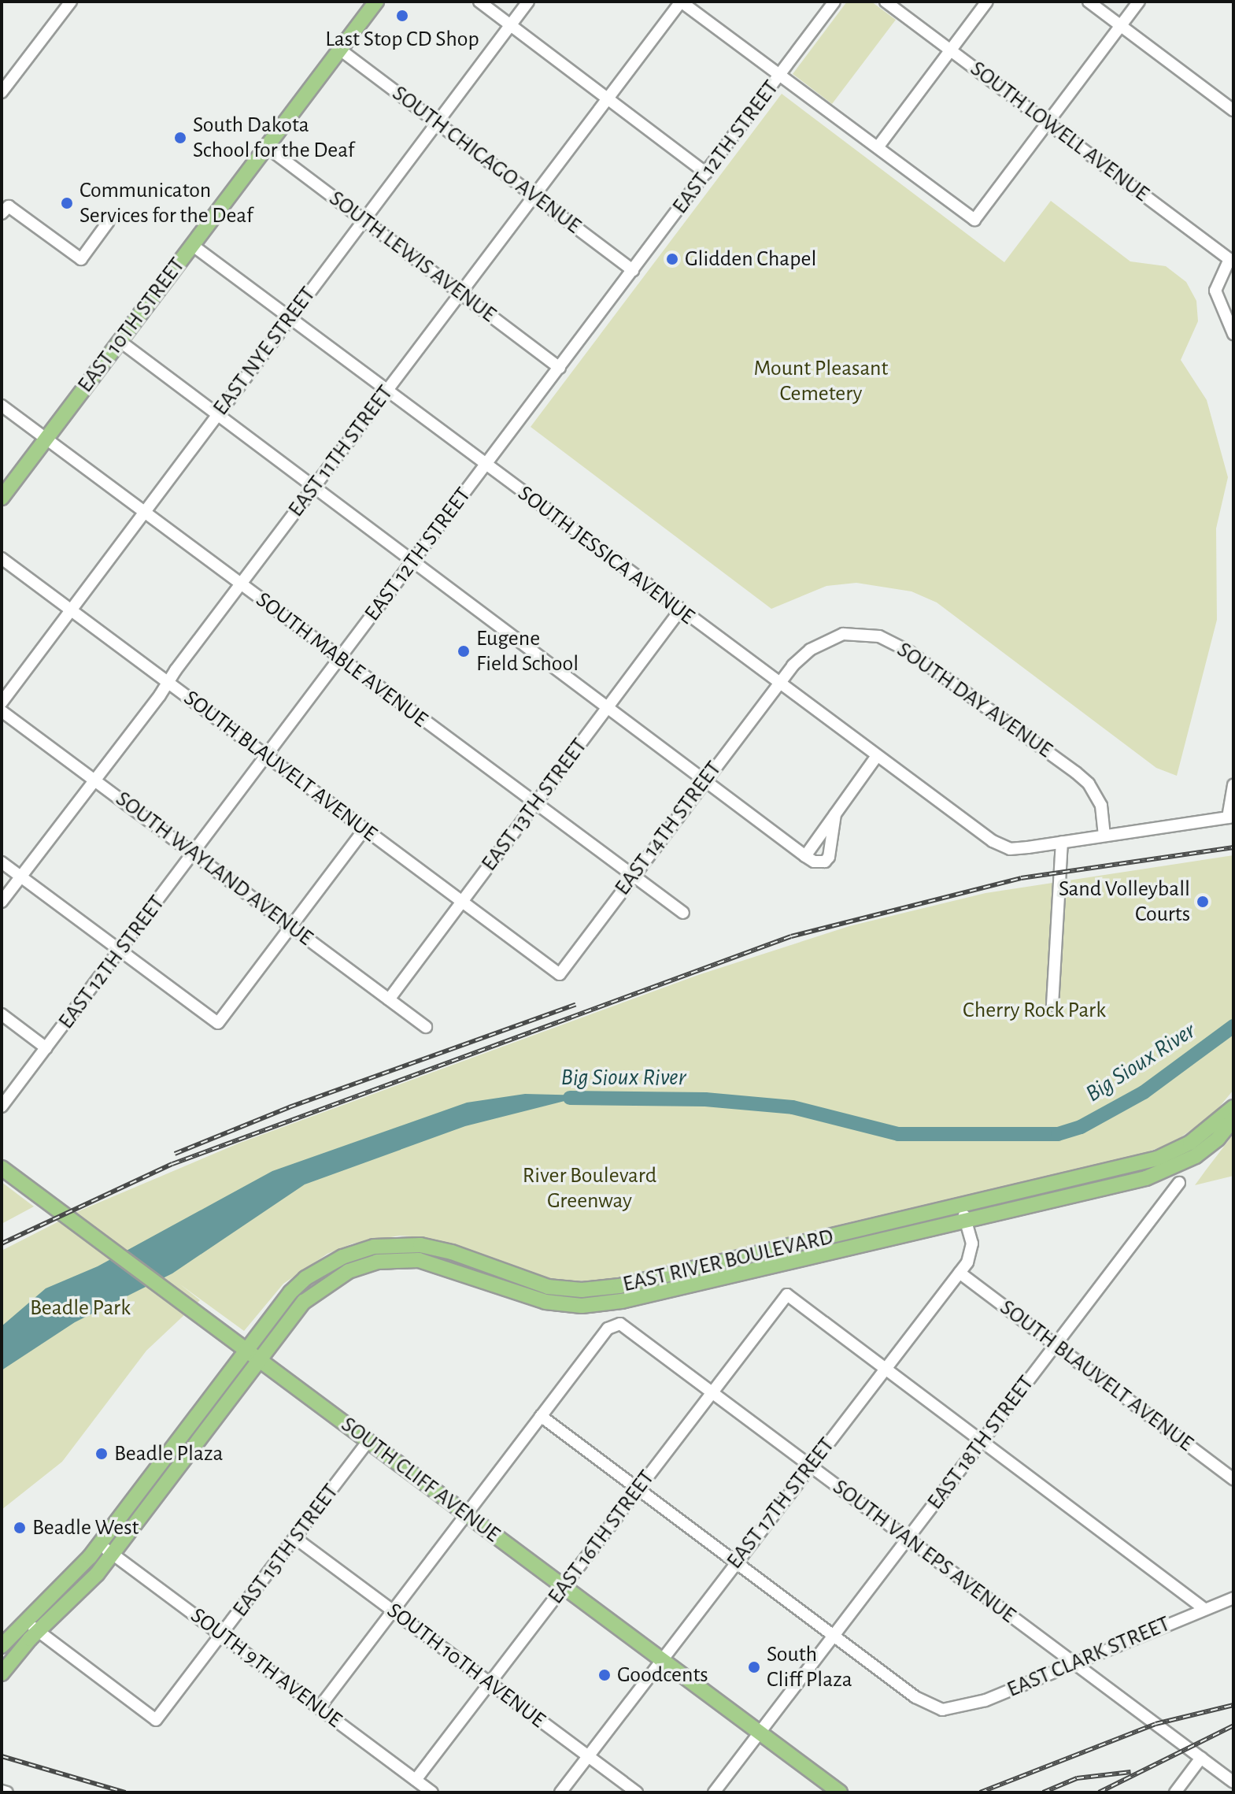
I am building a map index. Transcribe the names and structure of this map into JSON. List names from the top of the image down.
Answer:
{
  "streets": {
    "main road": ["EAST 10TH STREET", "EAST RIVER BOULEVARD", "SOUTH CLIFF AVENUE"],
    "street": [
      "SOUTH LOWELL AVENUE",
      "EAST 12TH STREET",
      "SOUTH CHICAGO AVENUE",
      "SOUTH LEWIS AVENUE",
      "EAST NYE STREET",
      "EAST 11TH STREET",
      "SOUTH JESSICA AVENUE",
      "SOUTH MABLE AVENUE",
      "SOUTH DAY AVENUE",
      "SOUTH BLAUVELT AVENUE",
      "EAST 13TH STREET",
      "EAST 14TH STREET",
      "SOUTH WAYLAND AVENUE",
      "EAST 18TH STREET",
      "EAST 17TH STREET",
      "EAST 16TH STREET",
      "EAST 15TH STREET",
      "SOUTH VAN EPS AVENUE",
      "EAST CLARK STREET",
      "SOUTH 10TH AVENUE",
      "SOUTH 9TH AVENUE"
    ]
  },
  "crossings": [
    ["EAST 12TH STREET", "SOUTH CHICAGO AVENUE"],
    ["EAST 12TH STREET", "SOUTH LEWIS AVENUE"],
    ["EAST 12TH STREET", "SOUTH JESSICA AVENUE"],
    ["EAST 12TH STREET", "SOUTH MABLE AVENUE"],
    ["EAST 12TH STREET", "SOUTH BLAUVELT AVENUE"],
    ["EAST 12TH STREET", "SOUTH WAYLAND AVENUE"],
    ["SOUTH CHICAGO AVENUE", "EAST 10TH STREET"],
    ["SOUTH CHICAGO AVENUE", "EAST NYE STREET"],
    ["SOUTH CHICAGO AVENUE", "EAST 11TH STREET"],
    ["SOUTH LEWIS AVENUE", "EAST 10TH STREET"],
    ["SOUTH LEWIS AVENUE", "EAST NYE STREET"],
    ["SOUTH LEWIS AVENUE", "EAST 11TH STREET"],
    ["EAST 10TH STREET", "SOUTH JESSICA AVENUE"],
    ["EAST 10TH STREET", "SOUTH MABLE AVENUE"],
    ["EAST NYE STREET", "SOUTH JESSICA AVENUE"],
    ["EAST NYE STREET", "SOUTH MABLE AVENUE"],
    ["EAST NYE STREET", "SOUTH BLAUVELT AVENUE"],
    ["EAST 11TH STREET", "SOUTH JESSICA AVENUE"],
    ["EAST 11TH STREET", "SOUTH MABLE AVENUE"],
    ["EAST 11TH STREET", "SOUTH BLAUVELT AVENUE"],
    ["EAST 11TH STREET", "SOUTH WAYLAND AVENUE"],
    ["SOUTH JESSICA AVENUE", "SOUTH DAY AVENUE"],
    ["SOUTH JESSICA AVENUE", "EAST 13TH STREET"],
    ["SOUTH JESSICA AVENUE", "EAST 14TH STREET"],
    ["SOUTH MABLE AVENUE", "EAST 13TH STREET"],
    ["SOUTH MABLE AVENUE", "EAST 14TH STREET"],
    ["SOUTH DAY AVENUE", "EAST 14TH STREET"],
    ["SOUTH BLAUVELT AVENUE", "EAST 13TH STREET"],
    ["SOUTH BLAUVELT AVENUE", "EAST 14TH STREET"],
    ["SOUTH BLAUVELT AVENUE", "EAST 18TH STREET"],
    ["SOUTH BLAUVELT AVENUE", "EAST 17TH STREET"],
    ["EAST 13TH STREET", "SOUTH WAYLAND AVENUE"],
    ["EAST RIVER BOULEVARD", "SOUTH CLIFF AVENUE"],
    ["EAST RIVER BOULEVARD", "EAST 17TH STREET"],
    ["EAST 18TH STREET", "SOUTH CLIFF AVENUE"],
    ["EAST 18TH STREET", "SOUTH VAN EPS AVENUE"],
    ["EAST 18TH STREET", "EAST CLARK STREET"],
    ["SOUTH CLIFF AVENUE", "EAST 17TH STREET"],
    ["SOUTH CLIFF AVENUE", "EAST 16TH STREET"],
    ["SOUTH CLIFF AVENUE", "EAST 15TH STREET"],
    ["EAST 17TH STREET", "EAST 16TH STREET"],
    ["EAST 17TH STREET", "SOUTH VAN EPS AVENUE"],
    ["EAST 17TH STREET", "SOUTH 10TH AVENUE"],
    ["EAST 16TH STREET", "SOUTH VAN EPS AVENUE"],
    ["EAST 16TH STREET", "SOUTH 10TH AVENUE"],
    ["EAST 16TH STREET", "SOUTH 9TH AVENUE"],
    ["EAST 15TH STREET", "SOUTH 10TH AVENUE"],
    ["EAST 15TH STREET", "SOUTH 9TH AVENUE"],
    ["SOUTH VAN EPS AVENUE", "EAST CLARK STREET"]
  ],
  "water": ["Big Sioux River"],
  "parks": [
    "Mount Pleasant Cemetery",
    "Cherry Rock Park",
    "River Boulevard Greenway",
    "Beadle Park"
  ],
  "places": [
    "Last Stop CD Shop",
    "South Dakota School for the Deaf",
    "Communicaton Services for the Deaf",
    "Glidden Chapel",
    "Eugene Field School",
    "Sand Volleyball Courts",
    "Beadle Plaza",
    "Beadle West",
    "South Cliff Plaza",
    "Goodcents"
  ]
}
